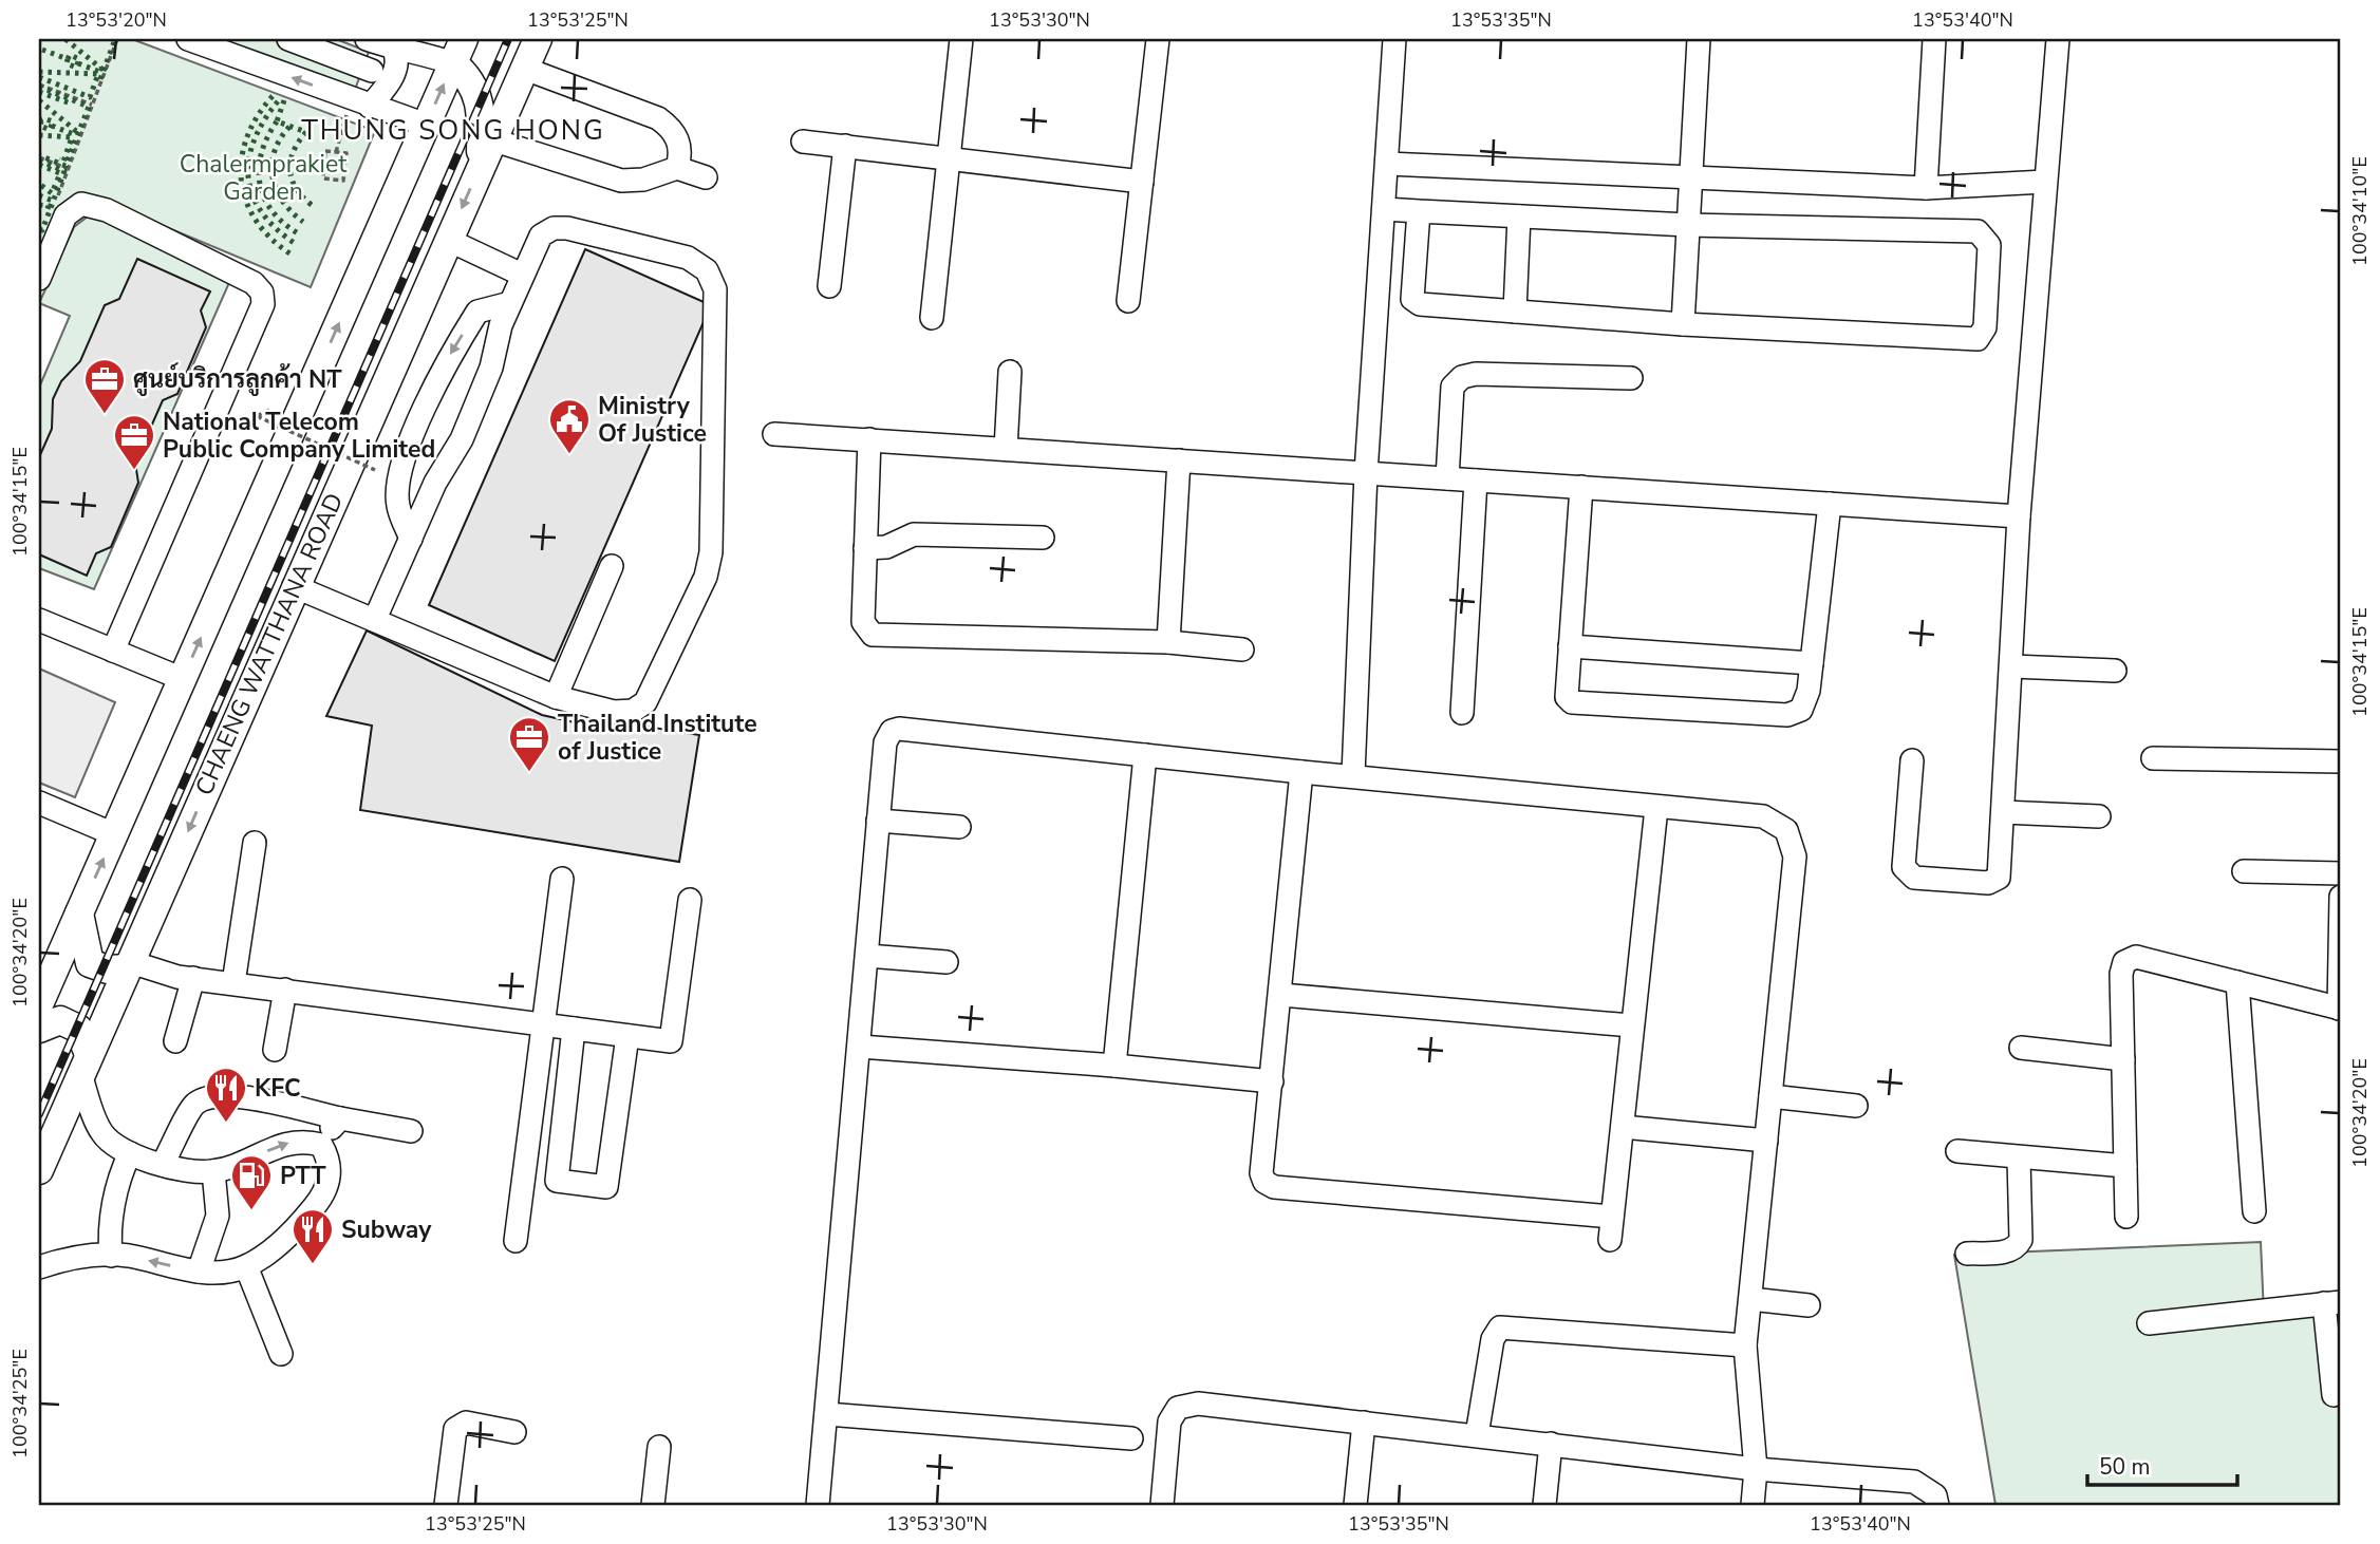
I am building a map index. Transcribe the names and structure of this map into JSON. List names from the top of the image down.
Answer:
{
  "streets": {
    "main road": ["CHAENG WATTHANA ROAD"]
  },
  "districts": ["THUNG SONG HONG"],
  "parks": ["Chalermprakiet Garden"],
  "places": {
    "office": ["ศูนย์บริการลูกค้า NT", "National Telecom Public Company Limited", "Thailand Institute of Justice"],
    "public building": ["Ministry Of Justice"],
    "restaurant": ["KFC", "Subway"],
    "fuel station": ["PTT"]
  },
  "scale_bar": "50 m",
  "coordinates": [
    "13°53'20\"N",
    "13°53'25\"N",
    "13°53'30\"N",
    "13°53'35\"N",
    "13°53'40\"N",
    "100°34'10\"E",
    "100°34'15\"E",
    "100°34'20\"E",
    "100°34'25\"E"
  ]
}
